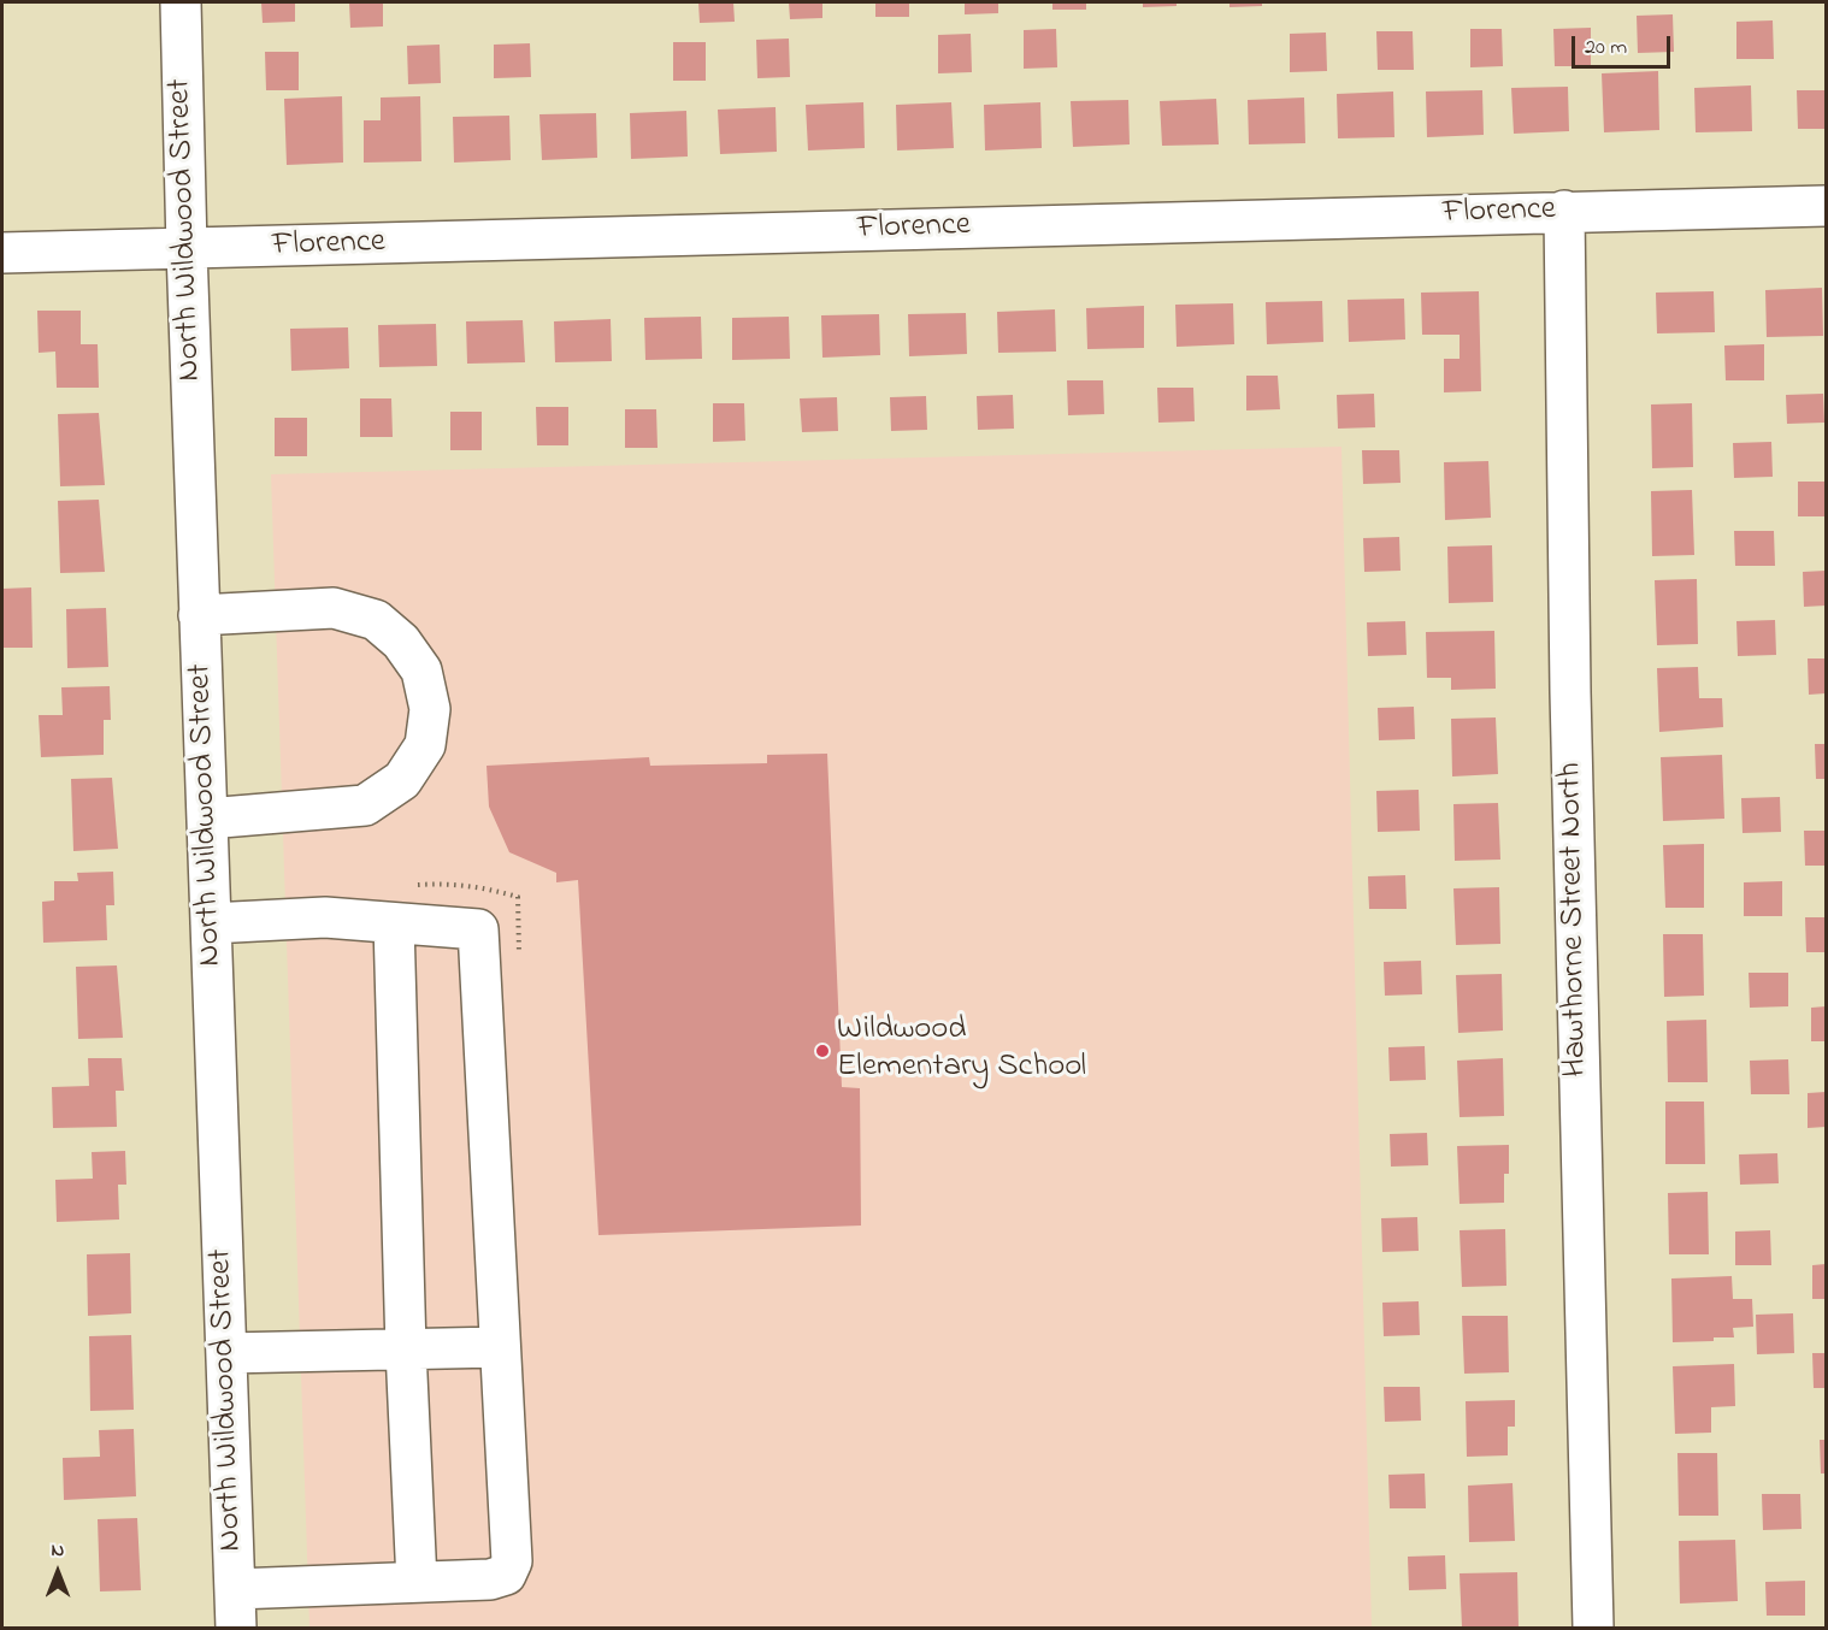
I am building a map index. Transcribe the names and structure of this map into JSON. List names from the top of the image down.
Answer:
{
  "streets": {
    "street": ["Florence", "North Wildwood Street", "Hawthorne Street North"]
  },
  "crossings": [
    ["Florence", "North Wildwood Street"],
    ["Florence", "Hawthorne Street North"]
  ],
  "places": ["Wildwood Elementary School"],
  "scale_bar": "20 m",
  "north": "top"
}
